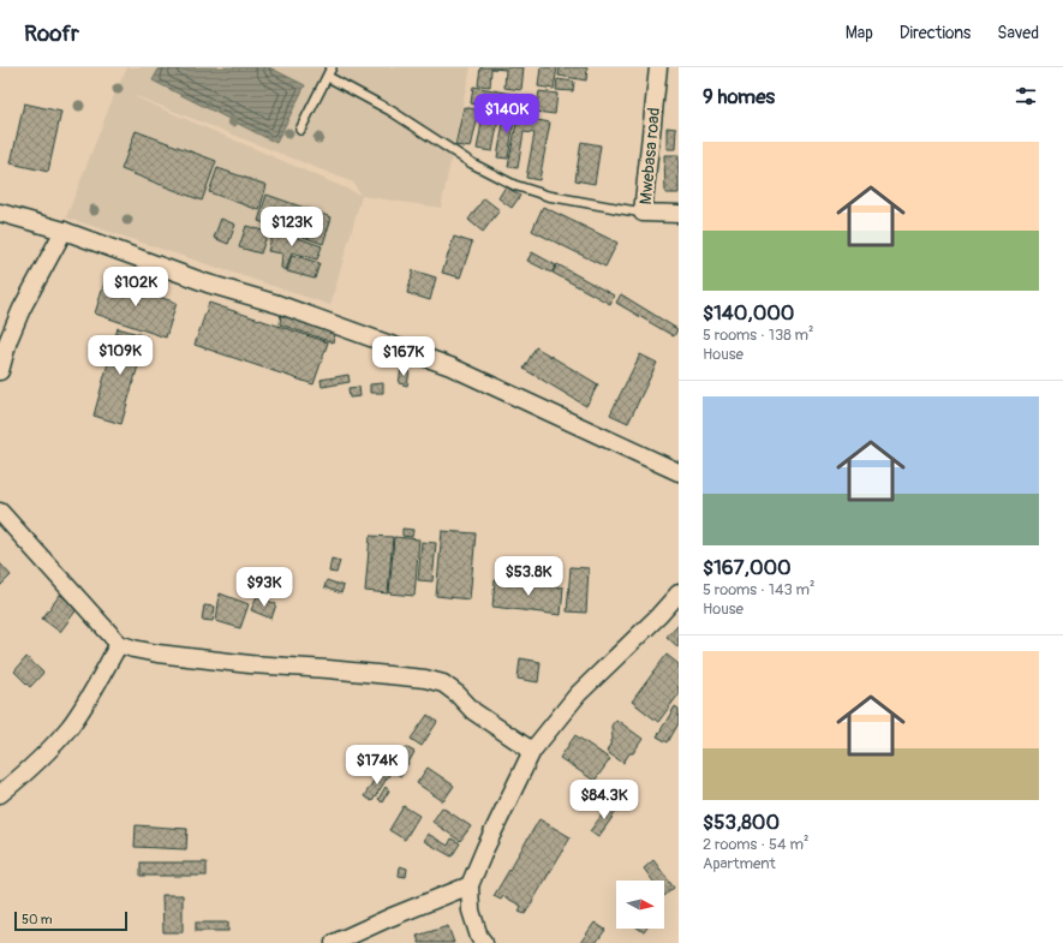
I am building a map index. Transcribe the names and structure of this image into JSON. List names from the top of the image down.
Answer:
{
  "streets": {
    "street": ["Mwebasa road"]
  },
  "scale_bar": "50 m",
  "north": "right",
  "page": {
    "header": "Roofr",
    "nav": ["Map", "Directions", "Saved"],
    "heading": "9 homes",
    "price": [
      "$140K",
      "$123K",
      "$102K",
      "$109K",
      "$167K",
      "$53.8K",
      "$93K",
      "$174K",
      "$84.3K"
    ],
    "list": [
      {
        "name": "$140,000",
        "note": "5 rooms · 138 m² · House"
      },
      {
        "name": "$167,000",
        "note": "5 rooms · 143 m² · House"
      },
      {
        "name": "$53,800",
        "note": "2 rooms · 54 m² · Apartment"
      }
    ],
    "scale": "50 m"
  }
}
